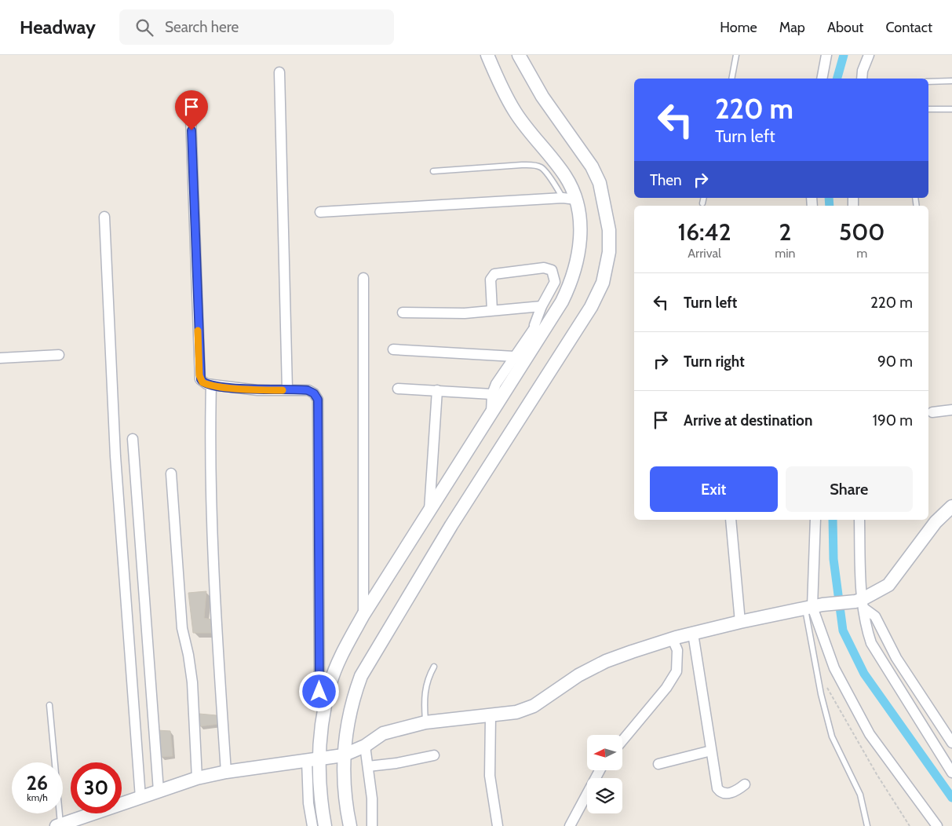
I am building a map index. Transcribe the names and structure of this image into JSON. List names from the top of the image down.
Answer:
{
  "north": "left",
  "page": {
    "header": "Headway",
    "search": "Search here",
    "nav": [
      "Home",
      "Map",
      "About",
      "Contact"
    ],
    "turn": ["220 m", "Turn left"],
    "then": "Then",
    "eta": [
      "16:42",
      "Arrival",
      "2",
      "min",
      "500",
      "m"
    ],
    "list": [
      {
        "name": "Turn left",
        "value": "220 m"
      },
      {
        "name": "Turn right",
        "value": "90 m"
      },
      {
        "name": "Arrive at destination",
        "value": "190 m"
      }
    ],
    "buttons": ["Exit", "Share"],
    "speed": "26 km/h",
    "limit": "30"
  }
}
